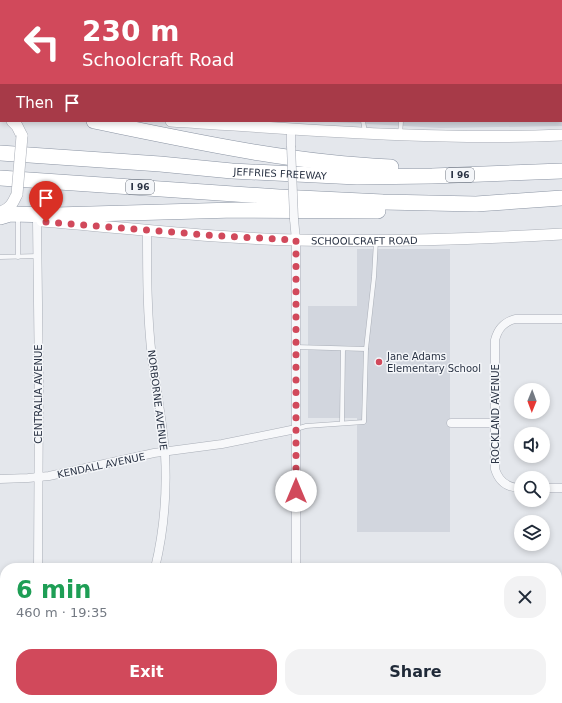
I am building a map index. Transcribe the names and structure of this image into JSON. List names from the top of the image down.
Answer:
{
  "streets": {
    "highway": ["JEFFRIES FREEWAY", "I 96"],
    "main road": ["SCHOOLCRAFT ROAD"],
    "street": [
      "CENTRALIA AVENUE",
      "NORBORNE AVENUE",
      "ROCKLAND AVENUE",
      "KENDALL AVENUE"
    ]
  },
  "crossings": [
    ["SCHOOLCRAFT ROAD", "CENTRALIA AVENUE"],
    ["SCHOOLCRAFT ROAD", "NORBORNE AVENUE"],
    ["CENTRALIA AVENUE", "KENDALL AVENUE"],
    ["NORBORNE AVENUE", "KENDALL AVENUE"]
  ],
  "places": ["Jane Adams Elementary School"],
  "north": "bottom",
  "page": {
    "turn": ["230 m", "Schoolcraft Road"],
    "then": "Then",
    "heading": ["6 min", "460 m · 19:35"],
    "buttons": ["Exit", "Share"]
  }
}
